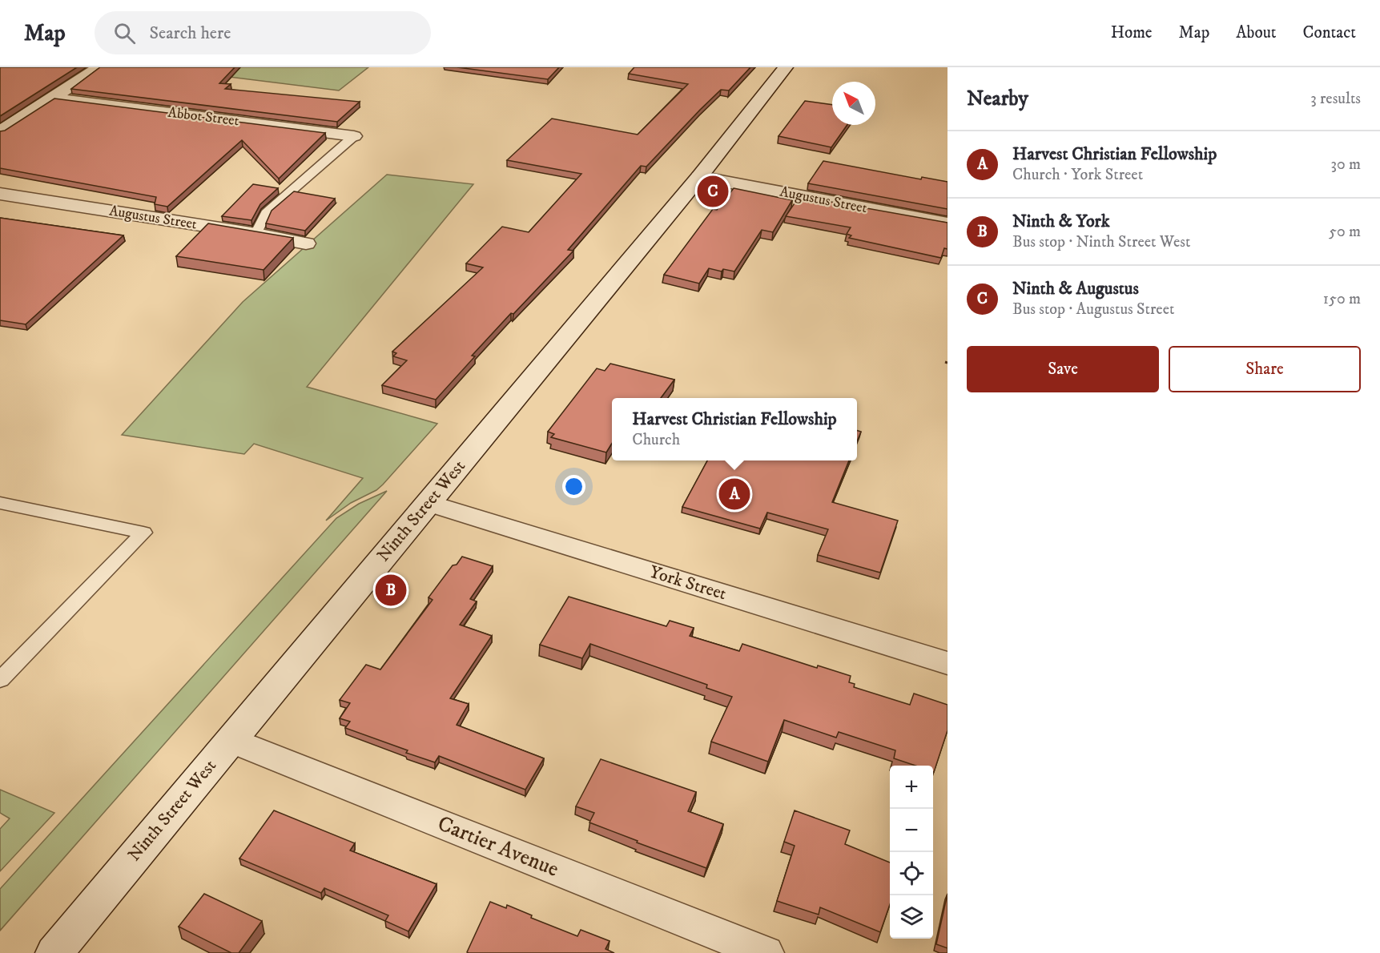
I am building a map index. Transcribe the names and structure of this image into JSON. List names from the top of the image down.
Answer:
{
  "streets": {
    "street": [
      "Abbot Street",
      "Augustus Street",
      "Ninth Street West",
      "York Street",
      "Cartier Avenue"
    ]
  },
  "crossings": [
    ["Augustus Street", "Ninth Street West"],
    ["Ninth Street West", "York Street"],
    ["Ninth Street West", "Cartier Avenue"]
  ],
  "north": "top left",
  "page": {
    "header": "Map",
    "search": "Search here",
    "nav": [
      "Home",
      "Map",
      "About",
      "Contact"
    ],
    "heading": ["Nearby", "3 results"],
    "list": [
      {
        "mark": "A",
        "name": "Harvest Christian Fellowship",
        "note": "Church · York Street",
        "value": "30 m"
      },
      {
        "mark": "B",
        "name": "Ninth & York",
        "note": "Bus stop · Ninth Street West",
        "value": "50 m"
      },
      {
        "mark": "C",
        "name": "Ninth & Augustus",
        "note": "Bus stop · Augustus Street",
        "value": "150 m"
      }
    ],
    "pins": ["C", "A", "B"],
    "buttons": ["Save", "Share"],
    "popup": ["Harvest Christian Fellowship", "Church"],
    "map_buttons": ["+", "−"]
  }
}
